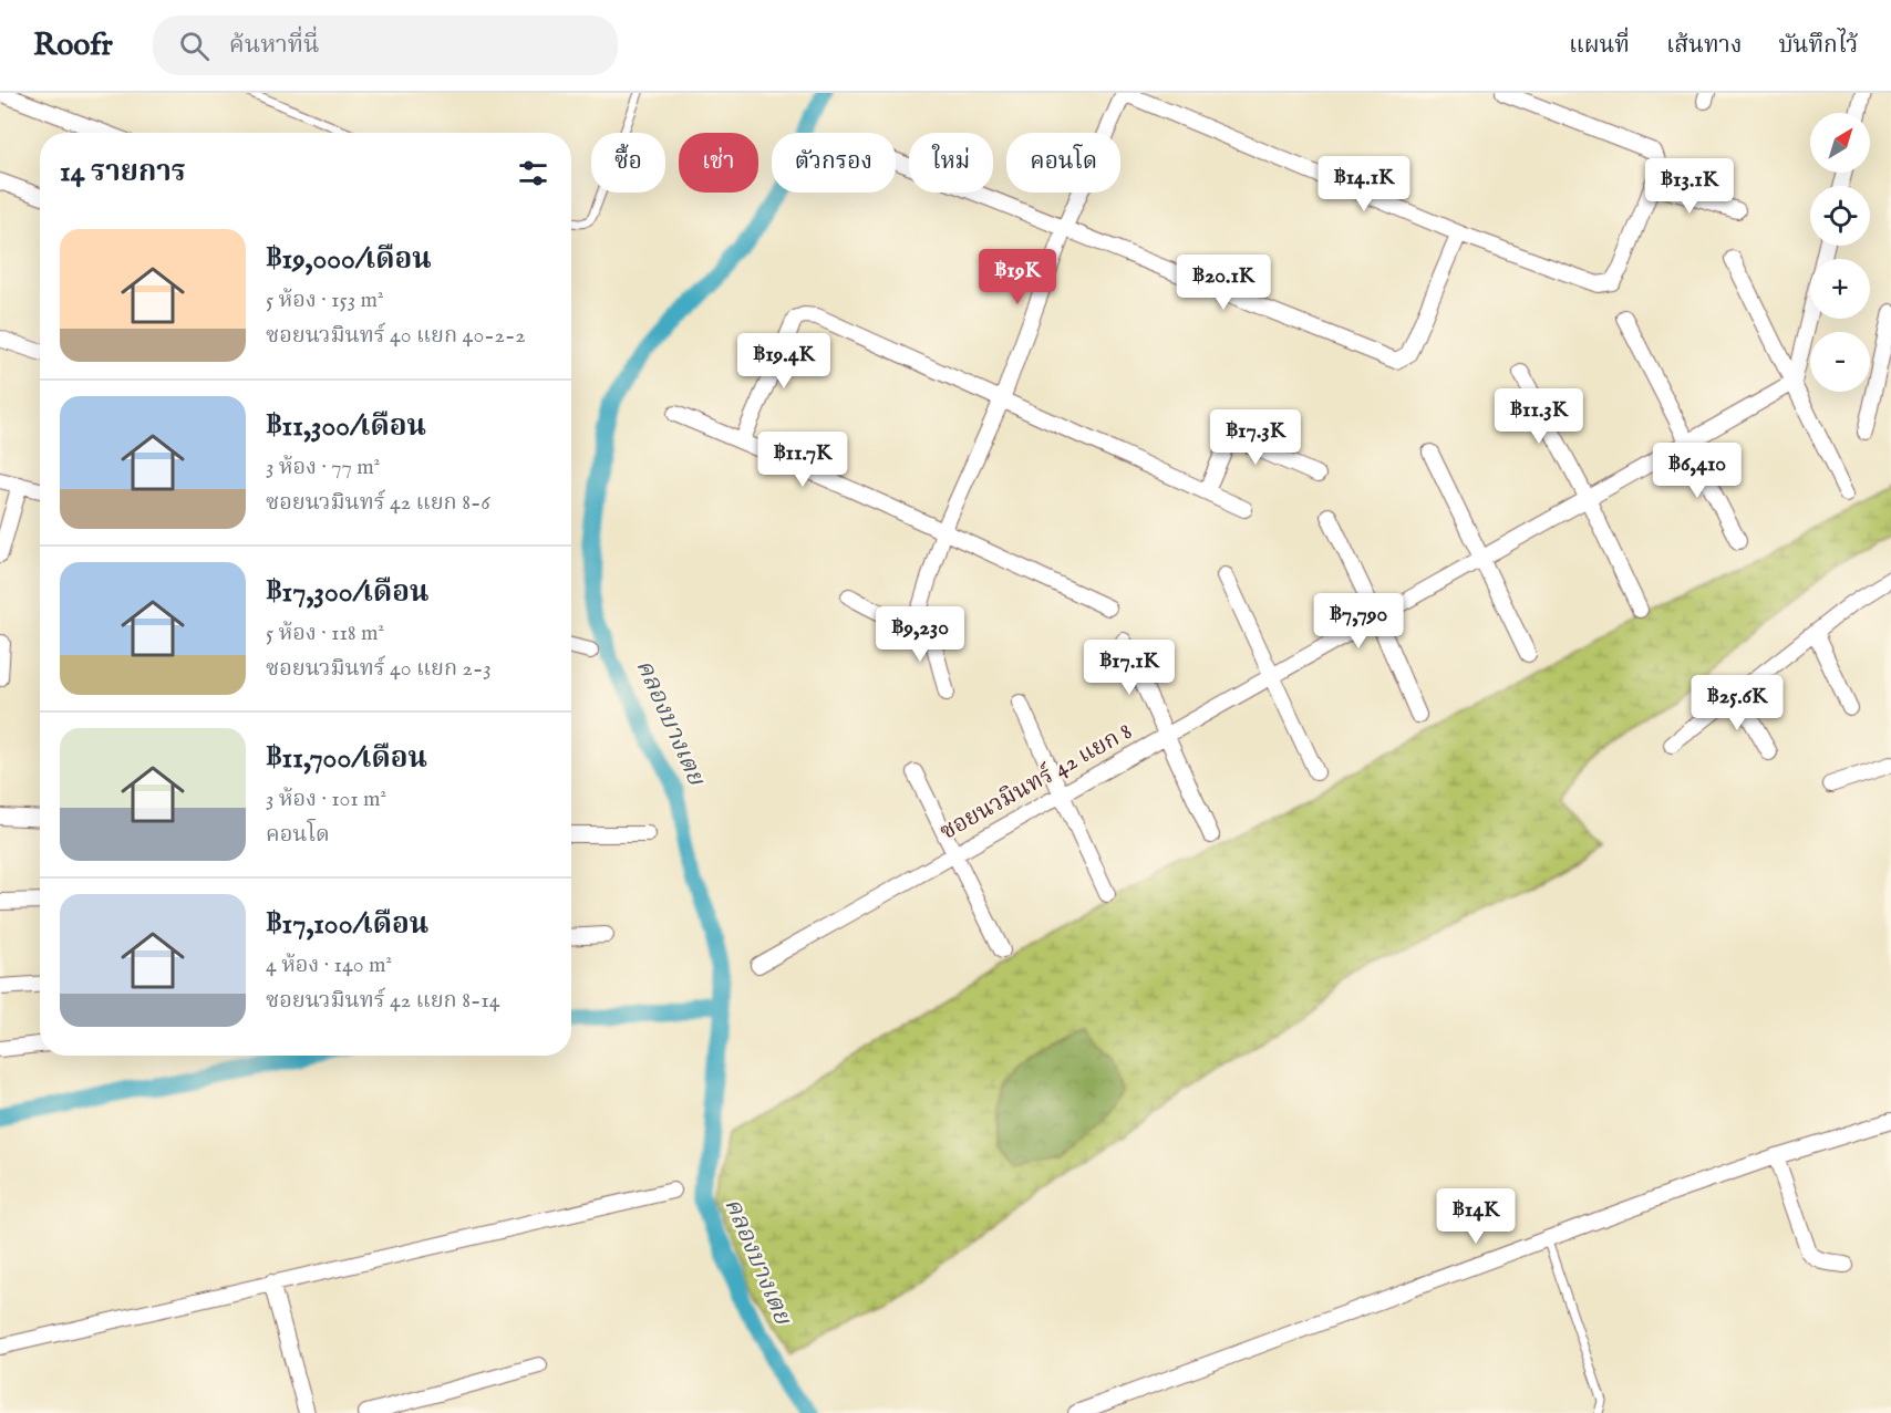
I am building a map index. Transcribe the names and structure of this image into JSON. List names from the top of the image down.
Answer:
{
  "streets": {
    "street": ["ซอยนวมินทร์ 42 แยก 8"]
  },
  "water": ["คลองบางเตย"],
  "north": "top right",
  "page": {
    "header": "Roofr",
    "search": "ค้นหาที่นี่",
    "nav": ["แผนที่", "เส้นทาง", "บันทึกไว้"],
    "map_buttons": ["+", "−"],
    "chip": [
      "ซื้อ",
      "เช่า",
      "ตัวกรอง",
      "ใหม่",
      "คอนโด"
    ],
    "heading": "14 รายการ",
    "price": [
      "฿14.1K",
      "฿13.1K",
      "฿19K",
      "฿20.1K",
      "฿19.4K",
      "฿11.3K",
      "฿17.3K",
      "฿11.7K",
      "฿6,410",
      "฿7,790",
      "฿9,230",
      "฿17.1K",
      "฿25.6K",
      "฿14K"
    ],
    "list": [
      {
        "name": "฿19,000/เดือน",
        "note": "5 ห้อง · 153 m² · ซอยนวมินทร์ 40 แยก 40-2-2"
      },
      {
        "name": "฿11,300/เดือน",
        "note": "3 ห้อง · 77 m² · ซอยนวมินทร์ 42 แยก 8-6"
      },
      {
        "name": "฿17,300/เดือน",
        "note": "5 ห้อง · 118 m² · ซอยนวมินทร์ 40 แยก 2-3"
      },
      {
        "name": "฿11,700/เดือน",
        "note": "3 ห้อง · 101 m² · คอนโด"
      },
      {
        "name": "฿17,100/เดือน",
        "note": "4 ห้อง · 140 m² · ซอยนวมินทร์ 42 แยก 8-14"
      }
    ]
  }
}
